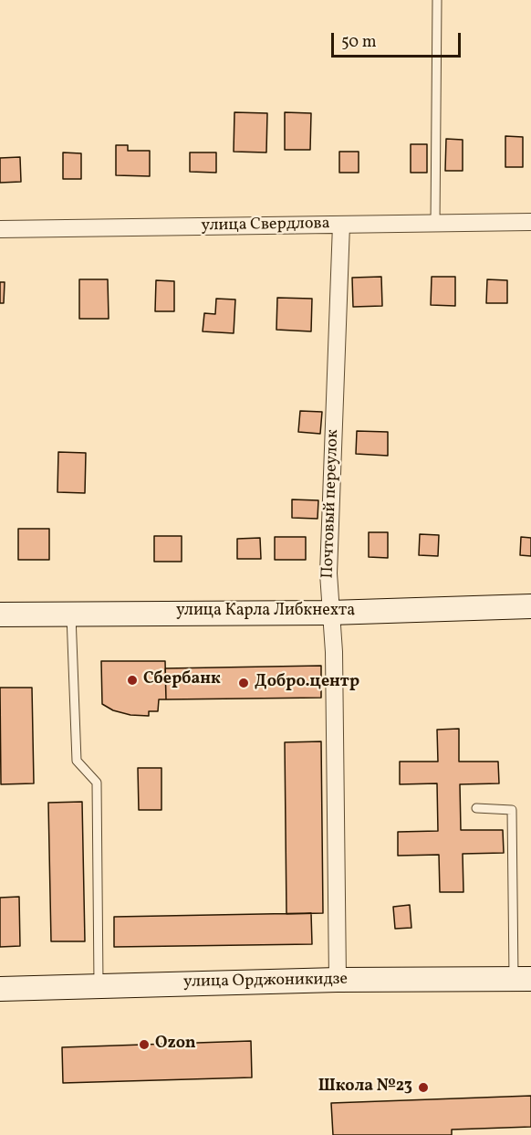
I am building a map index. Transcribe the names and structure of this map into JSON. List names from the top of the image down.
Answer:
{
  "streets": {
    "street": [
      "улица Свердлова",
      "Почтовый переулок",
      "улица Карла Либкнехта",
      "улица Орджоникидзе"
    ]
  },
  "crossings": [
    ["улица Свердлова", "Почтовый переулок"],
    ["Почтовый переулок", "улица Карла Либкнехта"],
    ["Почтовый переулок", "улица Орджоникидзе"]
  ],
  "places": [
    "Сбербанк",
    "Добро.центр",
    "Ozon",
    "Школа №23"
  ],
  "scale_bar": "50 m"
}
